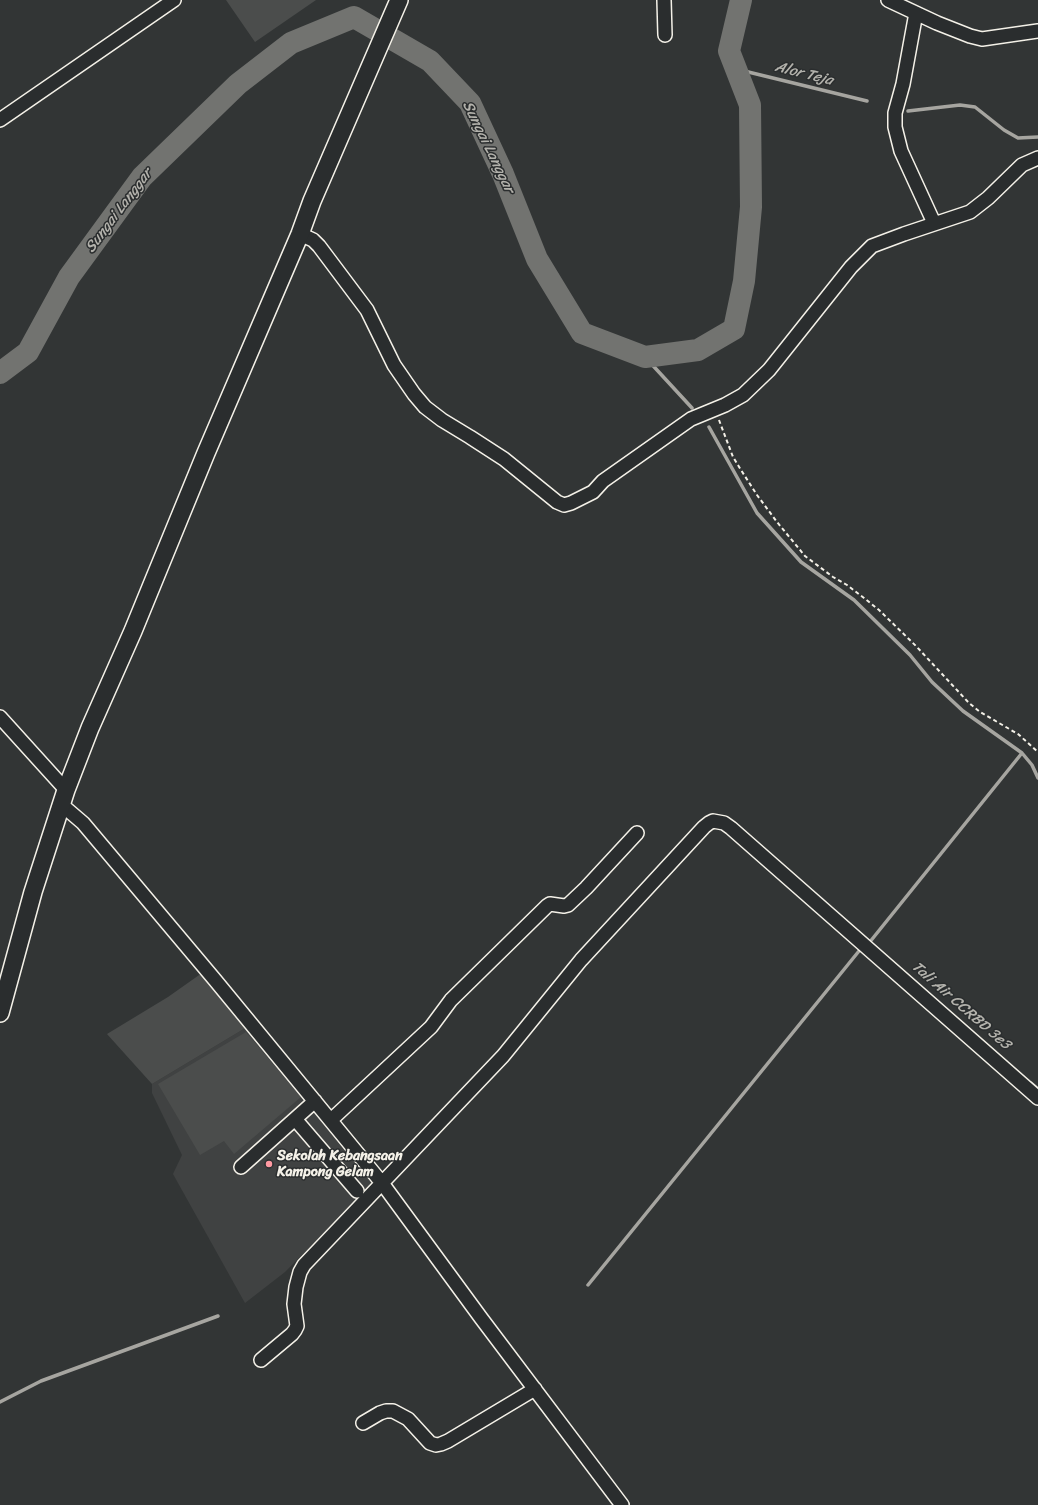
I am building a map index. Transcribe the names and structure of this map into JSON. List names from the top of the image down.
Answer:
{
  "water": ["Alor Teja", "Sungai Langgar", "Tali Air CCRBD 3e3"],
  "places": ["Sekolah Kebangsaan Kampong Gelam"]
}
